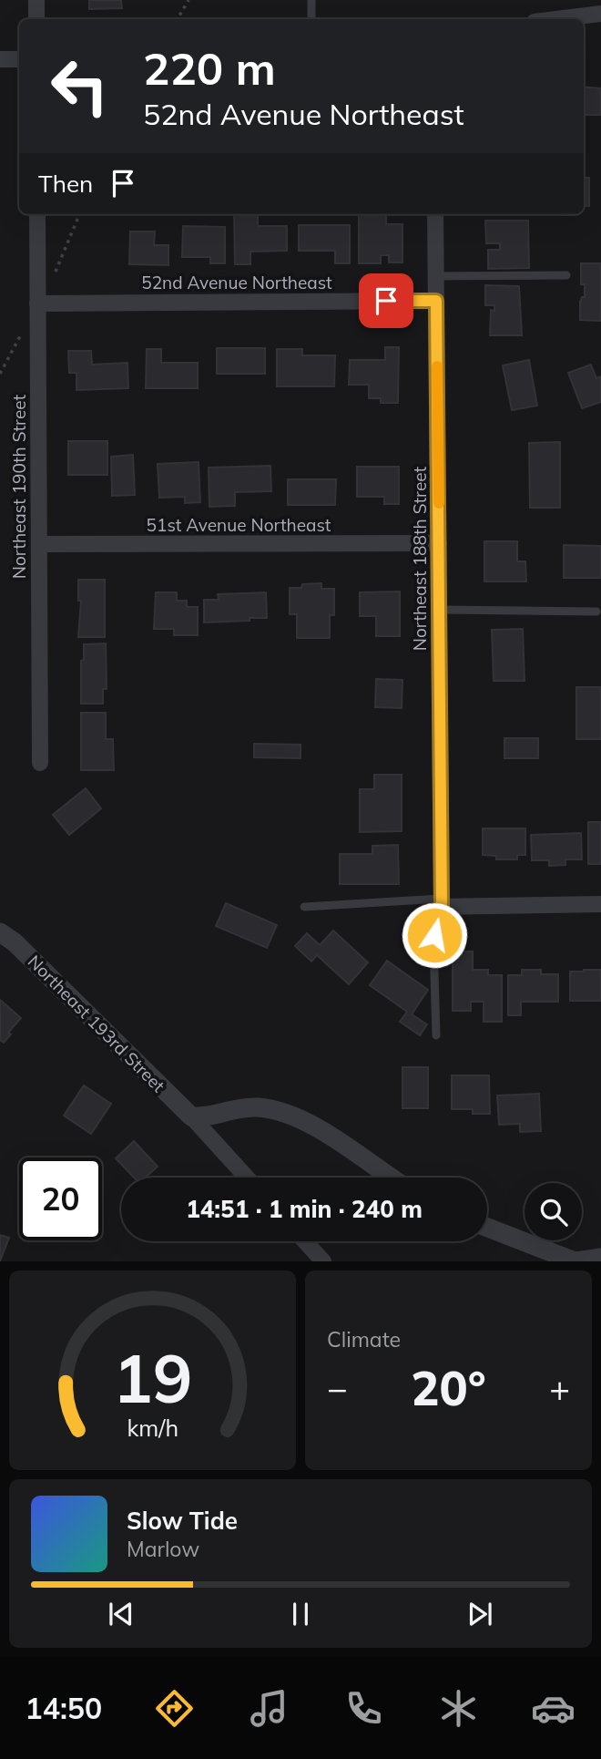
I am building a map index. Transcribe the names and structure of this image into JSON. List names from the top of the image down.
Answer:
{
  "streets": {
    "street": [
      "52nd Avenue Northeast",
      "Northeast 190th Street",
      "51st Avenue Northeast",
      "Northeast 188th Street",
      "Northeast 193rd Street"
    ]
  },
  "crossings": [
    ["52nd Avenue Northeast", "Northeast 190th Street"],
    ["52nd Avenue Northeast", "Northeast 188th Street"],
    ["Northeast 190th Street", "51st Avenue Northeast"],
    ["51st Avenue Northeast", "Northeast 188th Street"]
  ],
  "page": {
    "turn": ["220 m", "52nd Avenue Northeast"],
    "then": "Then",
    "limit": "20",
    "trip": "14:51 · 1 min · 240 m",
    "tile": "Climate",
    "heat": ["−", "20°", "+"],
    "song": ["Slow Tide", "Marlow"],
    "tabs": "14:50",
    "gauge": ["19", "km/h"]
  }
}
